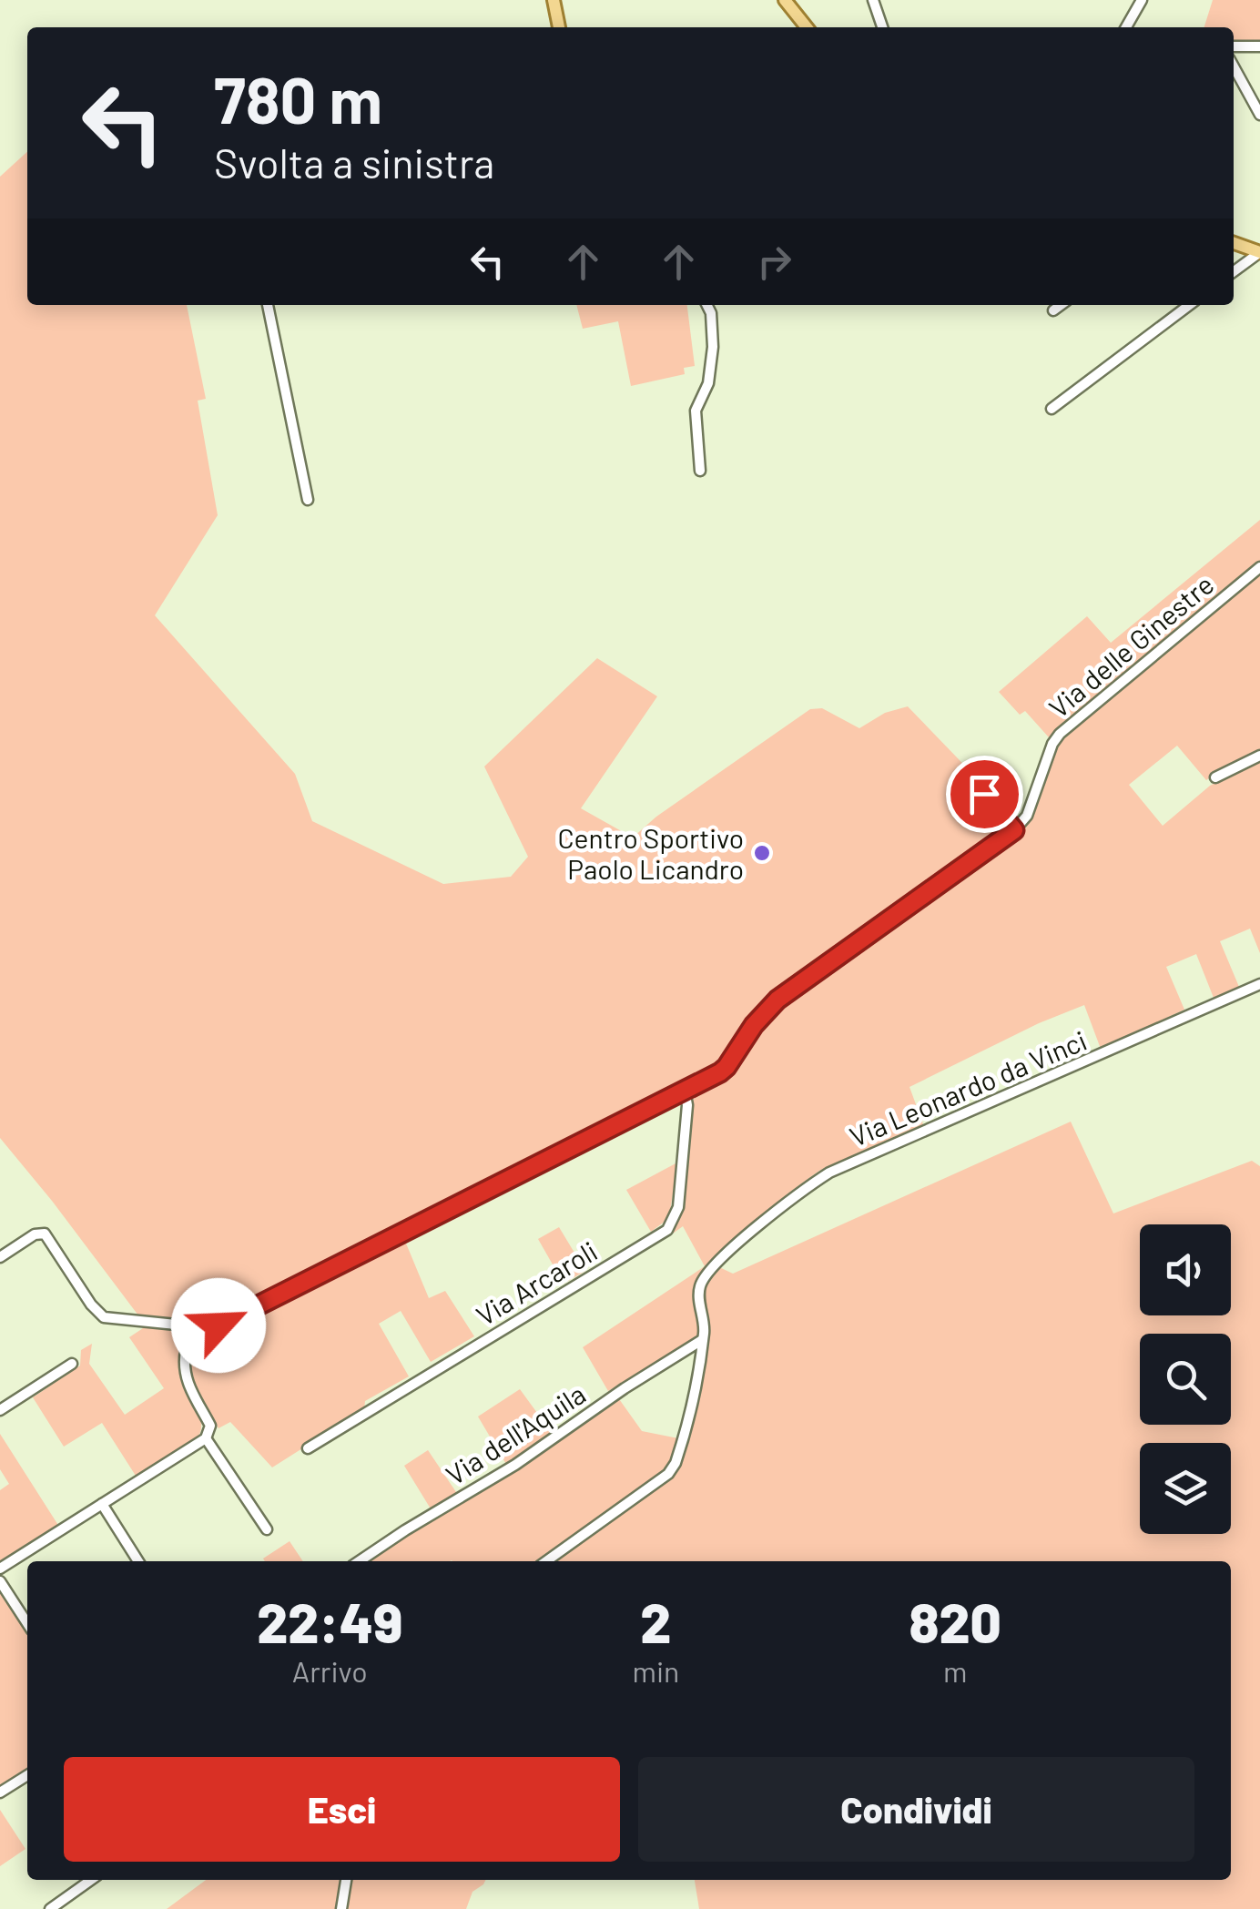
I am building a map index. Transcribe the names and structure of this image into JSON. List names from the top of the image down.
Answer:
{
  "streets": {
    "street": [
      "Via delle Ginestre",
      "Via Leonardo da Vinci",
      "Via Arcaroli",
      "Via dell'Aquila"
    ]
  },
  "crossings": [
    ["Via delle Ginestre", "Via Arcaroli"],
    ["Via Leonardo da Vinci", "Via dell'Aquila"]
  ],
  "places": ["Centro Sportivo Paolo Licandro"],
  "page": {
    "turn": ["780 m", "Svolta a sinistra"],
    "eta": [
      "22:49",
      "Arrivo",
      "2",
      "min",
      "820",
      "m"
    ],
    "buttons": ["Esci", "Condividi"]
  }
}
